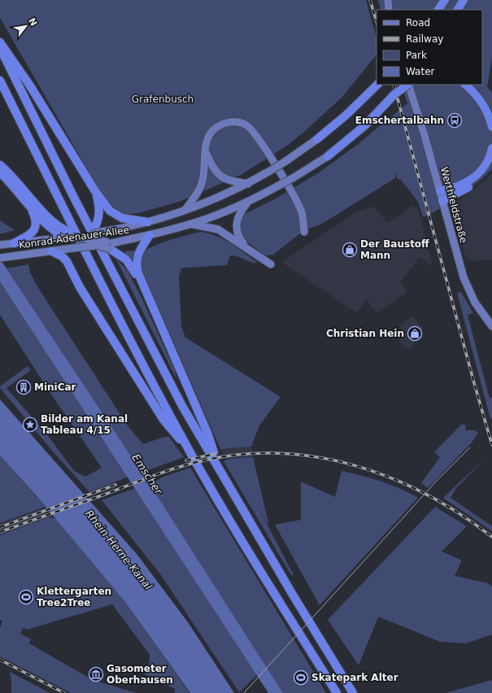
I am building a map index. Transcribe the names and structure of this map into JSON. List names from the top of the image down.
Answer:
{
  "streets": {
    "main road": ["Werthfeldstraße", "Konrad-Adenauer-Allee"]
  },
  "water": ["Emscher", "Rhein-Herne-Kanal"],
  "parks": ["Grafenbusch"],
  "places": {
    "bus stop": ["Emschertalbahn"],
    "shop": ["Der Baustoff Mann", "Christian Hein"],
    "building": ["MiniCar"],
    "place": ["Bilder am Kanal Tableau 4/15"],
    "sports": ["Klettergarten Tree2Tree", "Skatepark Alter"],
    "museum": ["Gasometer Oberhausen"]
  },
  "legend": [
    "Road",
    "Railway",
    "Park",
    "Water"
  ],
  "north": "top right"
}
